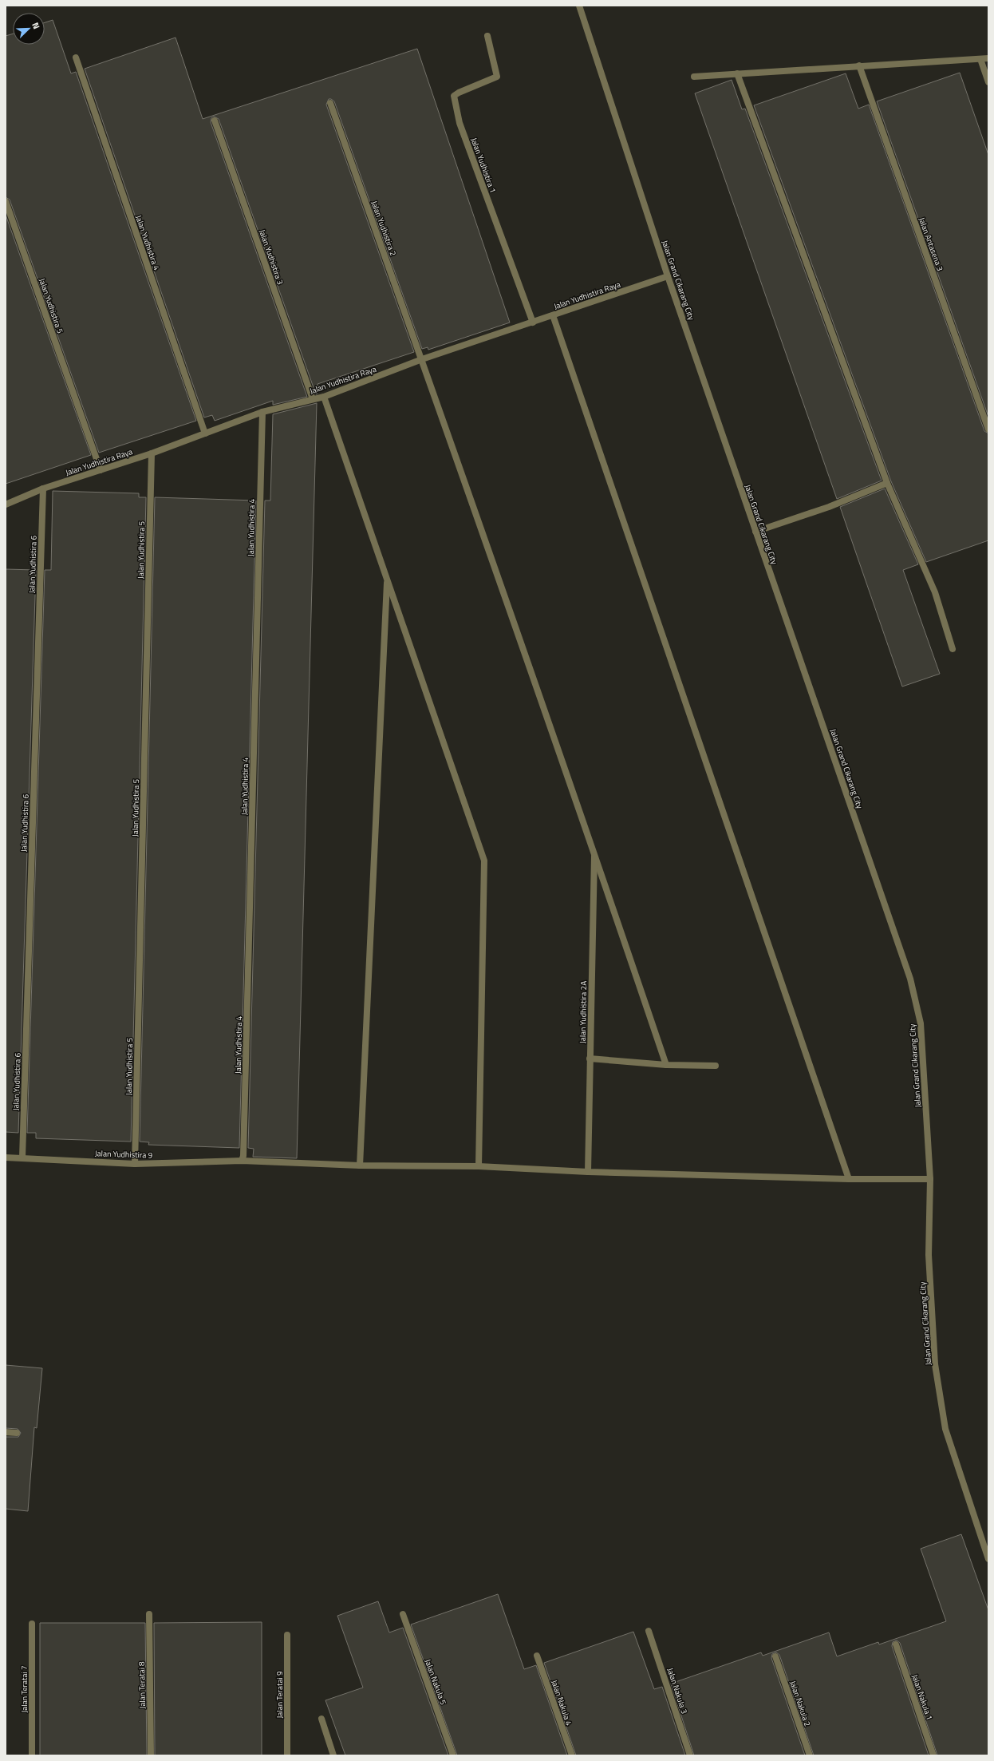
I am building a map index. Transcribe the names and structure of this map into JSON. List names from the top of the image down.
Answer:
{
  "streets": {
    "street": [
      "Jalan Yudhistira 1",
      "Jalan Yudhistira 2",
      "Jalan Yudhistira 4",
      "Jalan Antasena 3",
      "Jalan Yudhistira 3",
      "Jalan Grand Cikarang City",
      "Jalan Yudhistira Raya",
      "Jalan Yudhistira 5",
      "Jalan Yudhistira 6",
      "Jalan Yudhistira 2A",
      "Jalan Yudhistira 9",
      "Jalan Nakula 5",
      "Jalan Teratai 8",
      "Jalan Teratai 7",
      "Jalan Nakula 3",
      "Jalan Teratai 9",
      "Jalan Nakula 1",
      "Jalan Nakula 4",
      "Jalan Nakula 2"
    ]
  },
  "crossings": [
    ["Jalan Yudhistira 1", "Jalan Yudhistira Raya"],
    ["Jalan Yudhistira 2", "Jalan Yudhistira Raya"],
    ["Jalan Yudhistira 2", "Jalan Yudhistira 2A"],
    ["Jalan Yudhistira 4", "Jalan Yudhistira Raya"],
    ["Jalan Yudhistira 4", "Jalan Yudhistira 9"],
    ["Jalan Yudhistira 3", "Jalan Yudhistira Raya"],
    ["Jalan Grand Cikarang City", "Jalan Yudhistira Raya"],
    ["Jalan Grand Cikarang City", "Jalan Yudhistira 9"],
    ["Jalan Yudhistira Raya", "Jalan Yudhistira 5"],
    ["Jalan Yudhistira Raya", "Jalan Yudhistira 6"],
    ["Jalan Yudhistira 5", "Jalan Yudhistira 9"],
    ["Jalan Yudhistira 6", "Jalan Yudhistira 9"],
    ["Jalan Yudhistira 2A", "Jalan Yudhistira 9"]
  ],
  "north": "top right"
}
